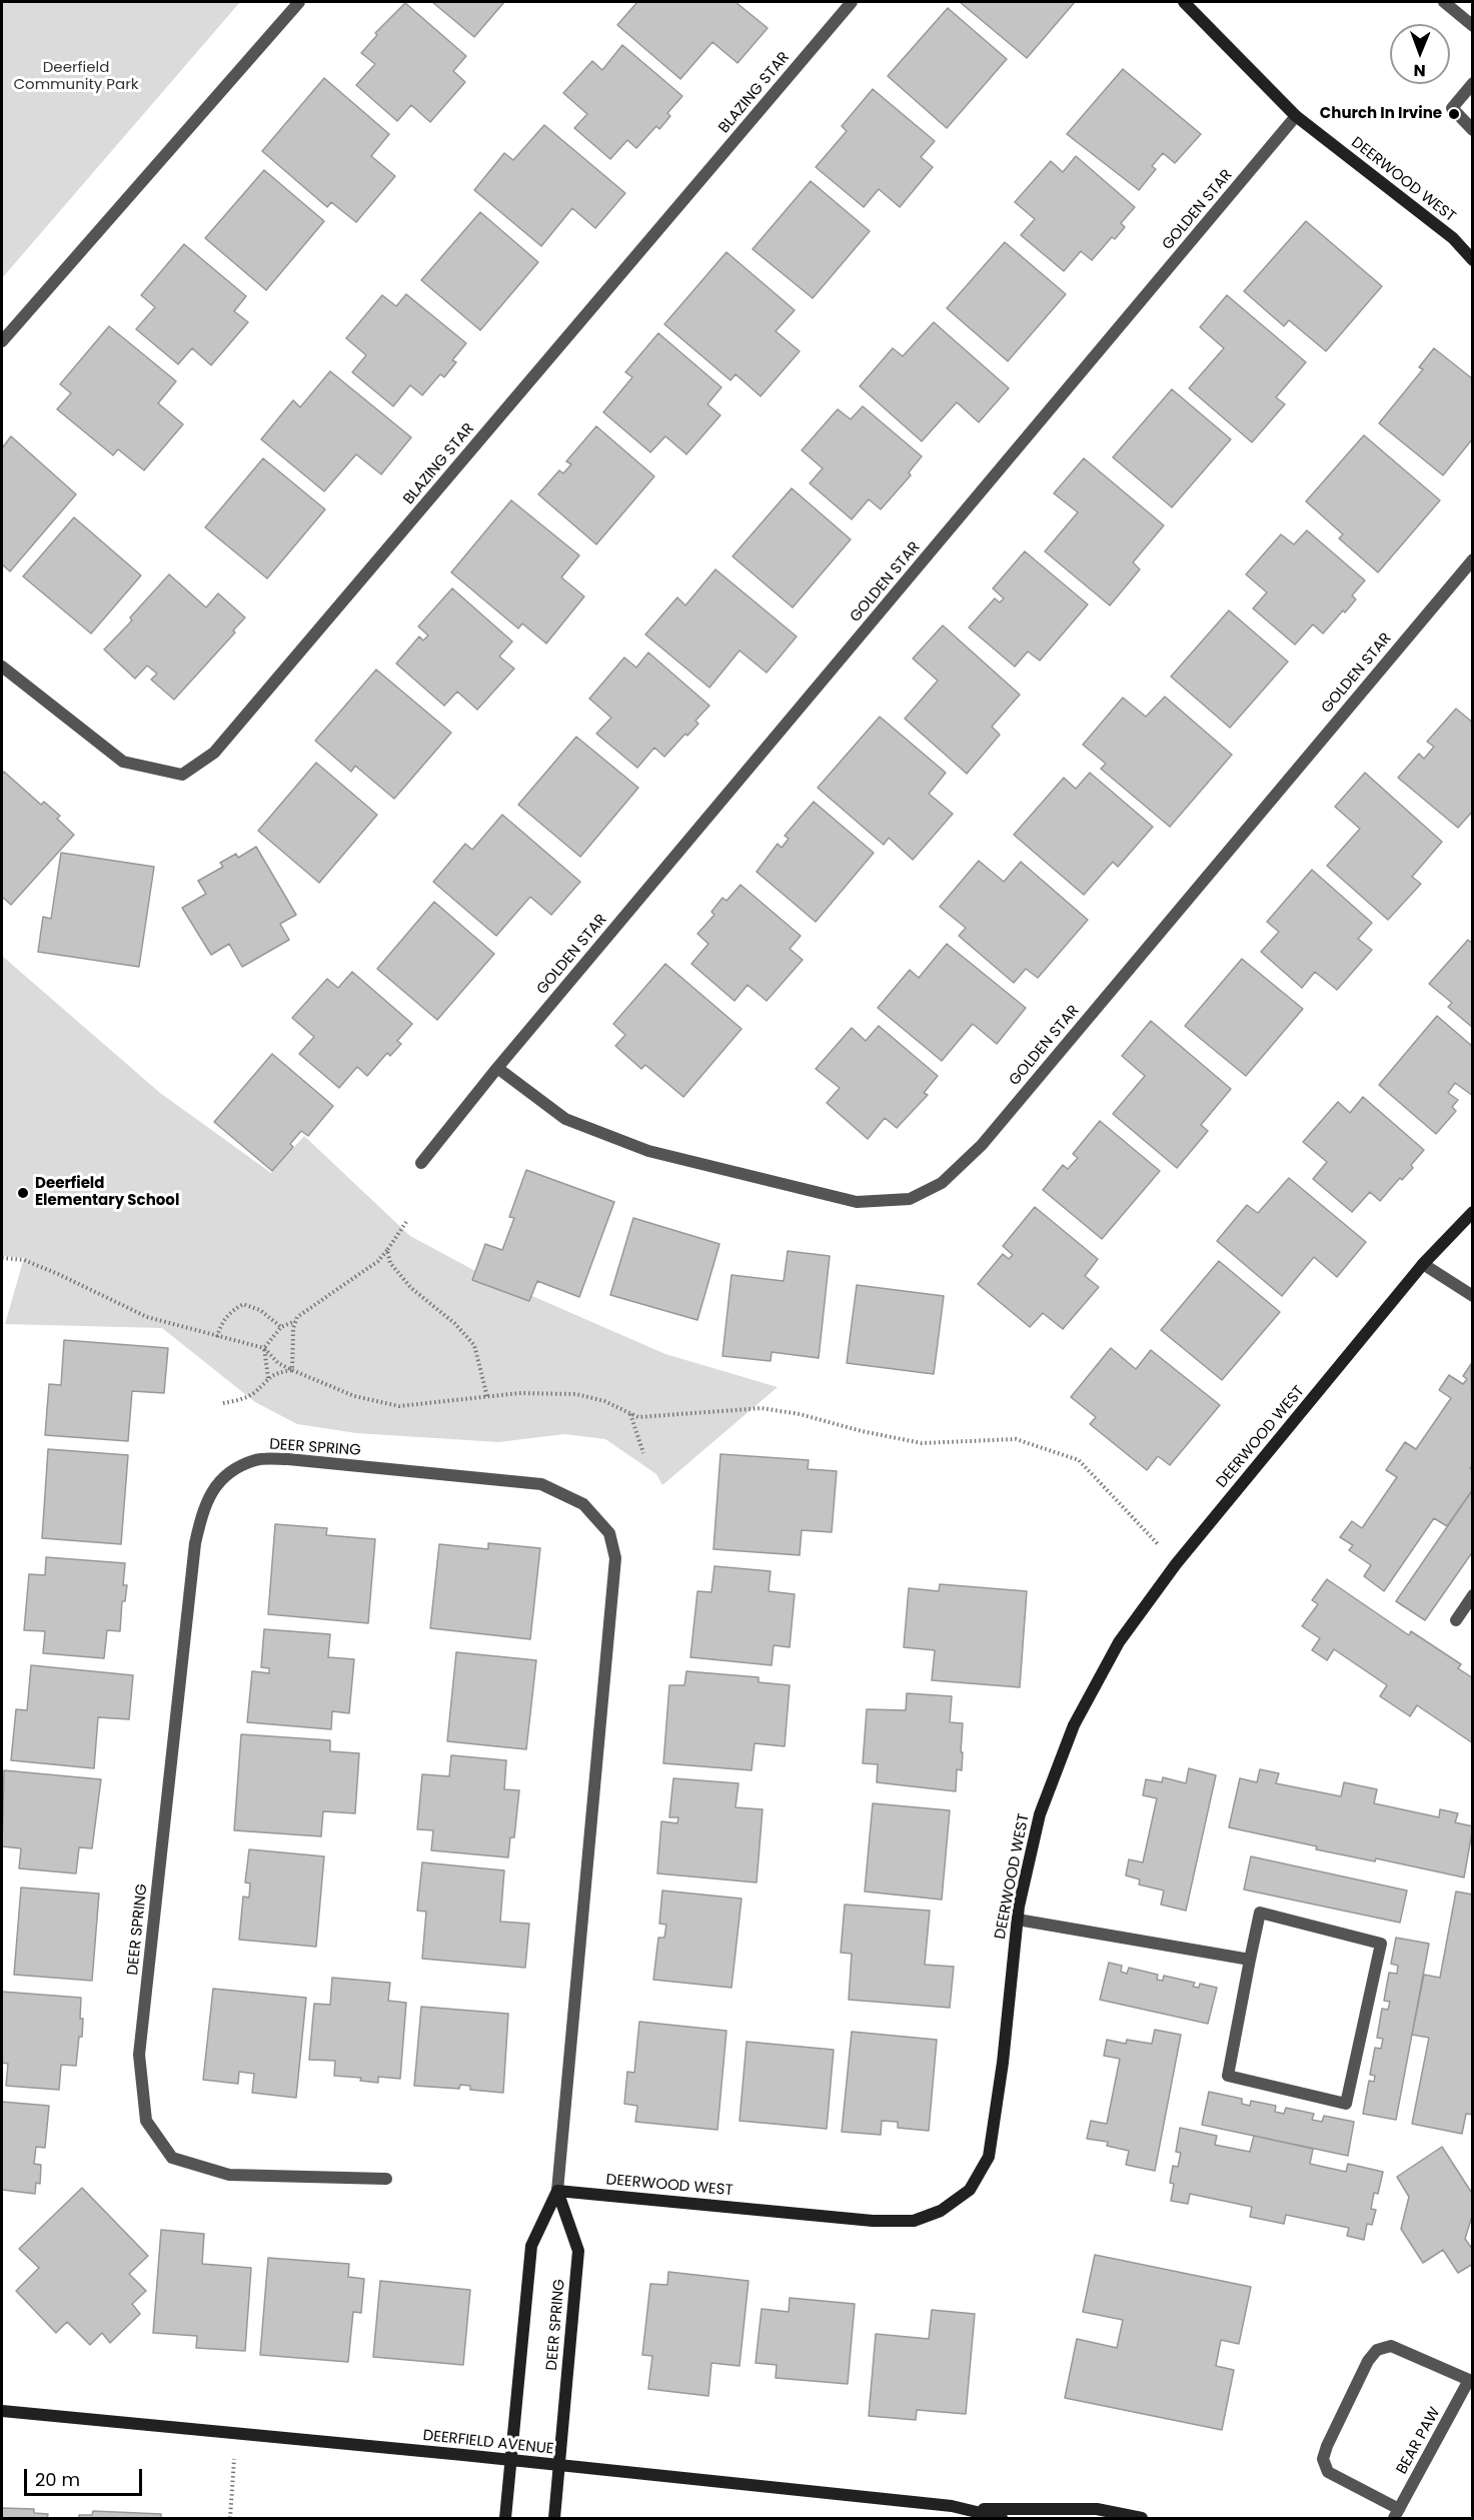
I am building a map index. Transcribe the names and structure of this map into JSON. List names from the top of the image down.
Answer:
{
  "streets": {
    "street": [
      "BLAZING STAR",
      "DEERWOOD WEST",
      "GOLDEN STAR",
      "DEER SPRING",
      "BEAR PAW",
      "DEERFIELD AVENUE"
    ]
  },
  "crossings": [
    ["DEERWOOD WEST", "GOLDEN STAR"],
    ["DEERWOOD WEST", "DEER SPRING"],
    ["DEER SPRING", "DEERFIELD AVENUE"]
  ],
  "parks": ["Deerfield Community Park"],
  "places": ["Church In Irvine", "Deerfield Elementary School"],
  "scale_bar": "20 m",
  "north": "bottom"
}
